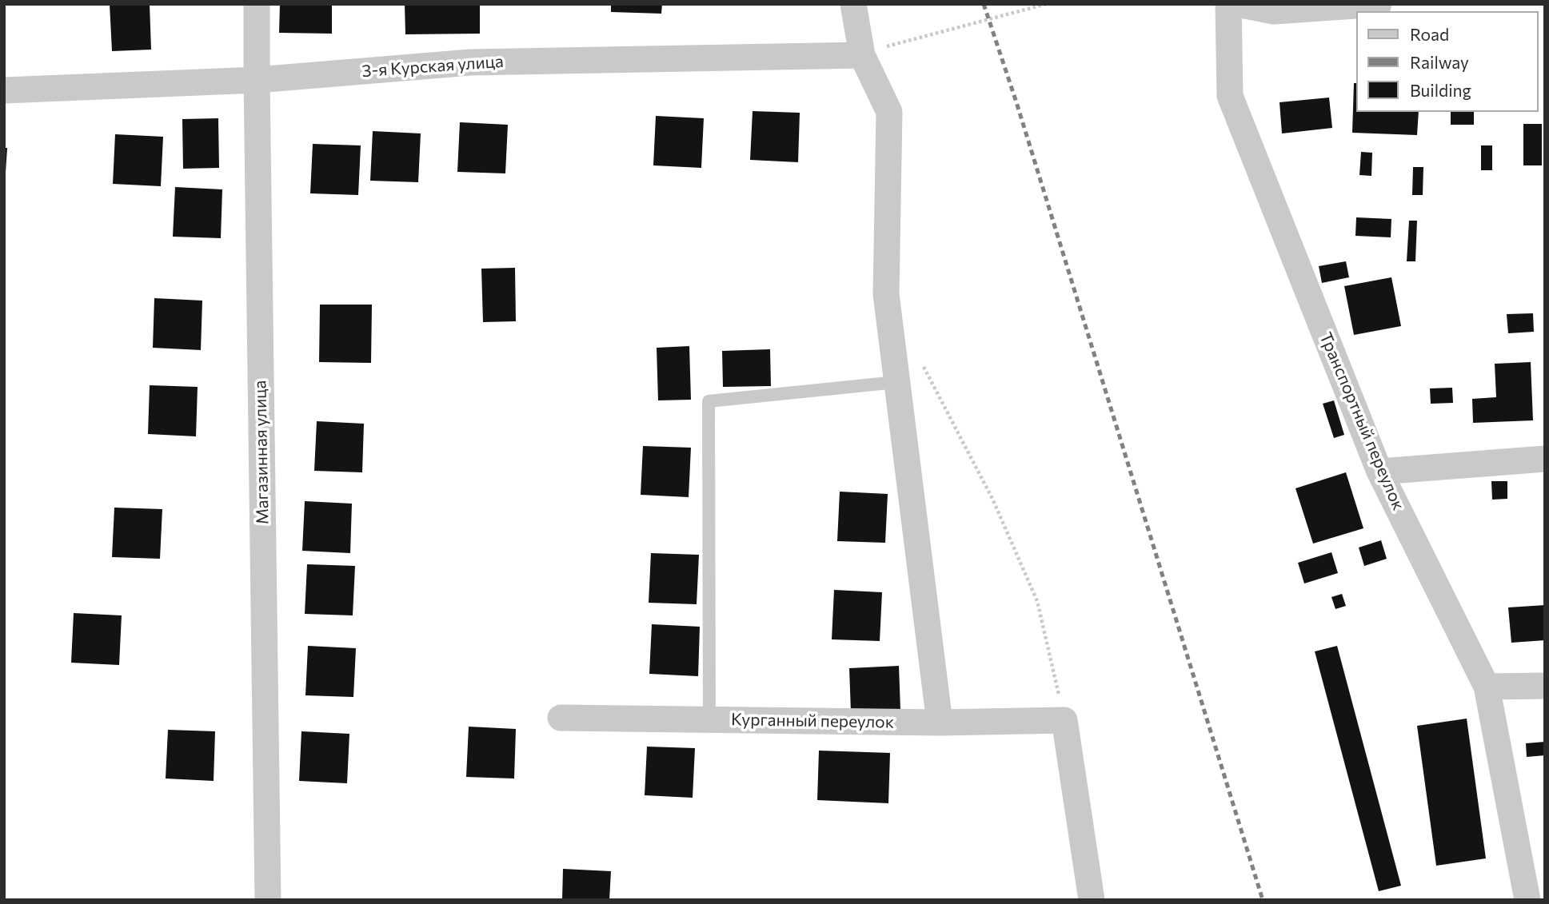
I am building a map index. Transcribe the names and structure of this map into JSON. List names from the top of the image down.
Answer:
{
  "streets": {
    "street": [
      "3-я Курская улица",
      "Транспортный переулок",
      "Магазинная улица",
      "Курганный переулок"
    ]
  },
  "crossings": [
    ["3-я Курская улица", "Магазинная улица"]
  ],
  "legend": ["Road", "Railway", "Building"]
}
